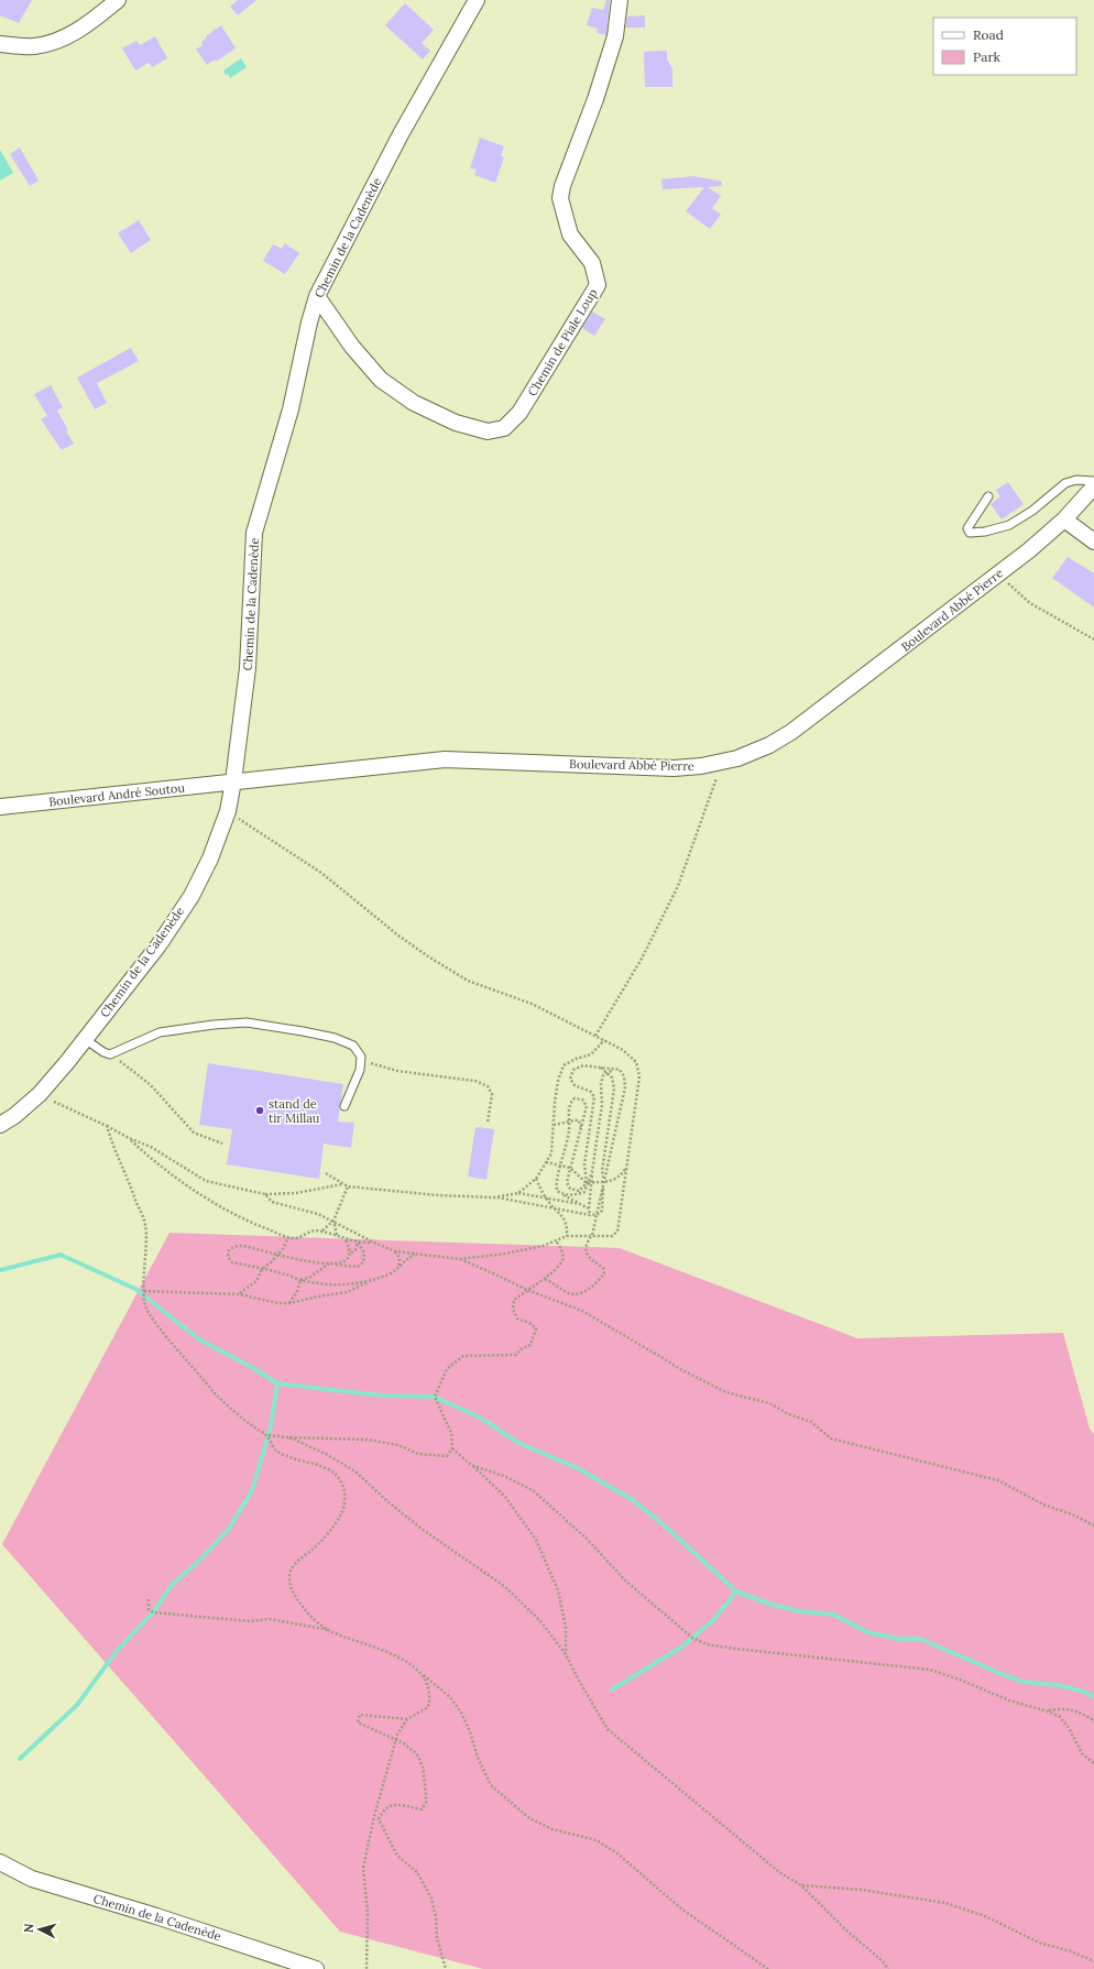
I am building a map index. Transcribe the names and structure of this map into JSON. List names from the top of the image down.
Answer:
{
  "streets": {
    "street": [
      "Chemin de la Cadenède",
      "Chemin de Piale Loup",
      "Boulevard Abbé Pierre",
      "Boulevard André Soutou"
    ]
  },
  "crossings": [
    ["Chemin de la Cadenède", "Chemin de Piale Loup"],
    ["Chemin de la Cadenède", "Boulevard Abbé Pierre"],
    ["Chemin de la Cadenède", "Boulevard André Soutou"],
    ["Boulevard Abbé Pierre", "Boulevard André Soutou"]
  ],
  "places": ["stand de tir Millau"],
  "legend": ["Road", "Park"],
  "north": "left"
}
